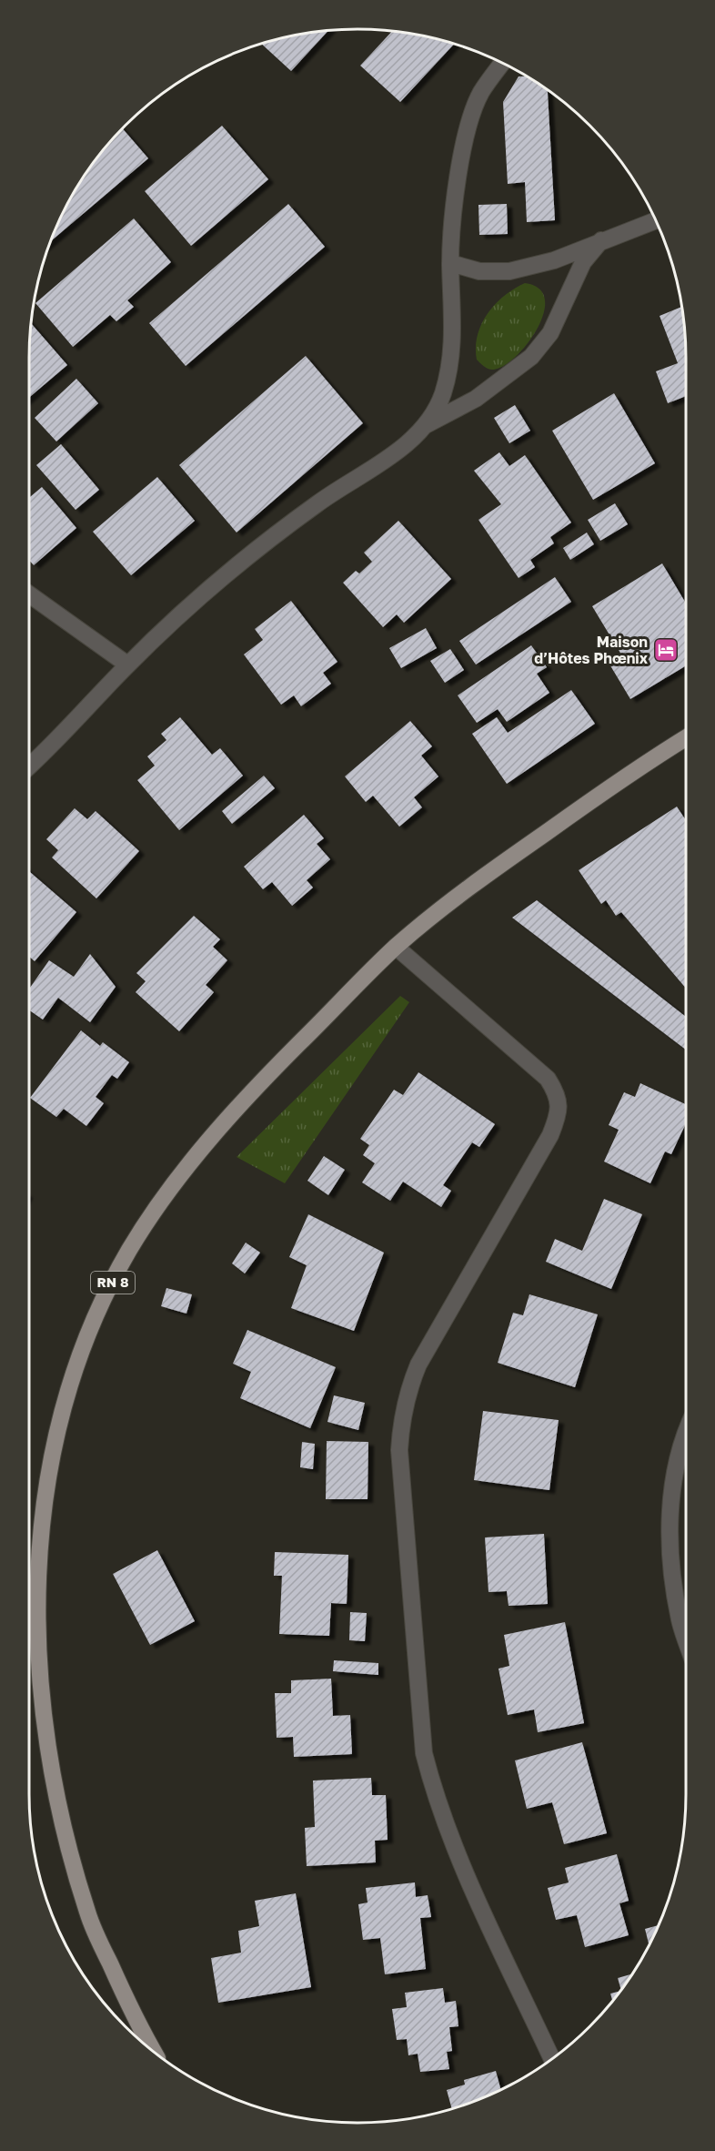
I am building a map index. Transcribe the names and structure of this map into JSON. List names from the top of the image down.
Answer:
{
  "streets": {
    "main road": ["RN 8"]
  },
  "places": {
    "hotel": ["Maison d’Hôtes Phœnix"]
  }
}
